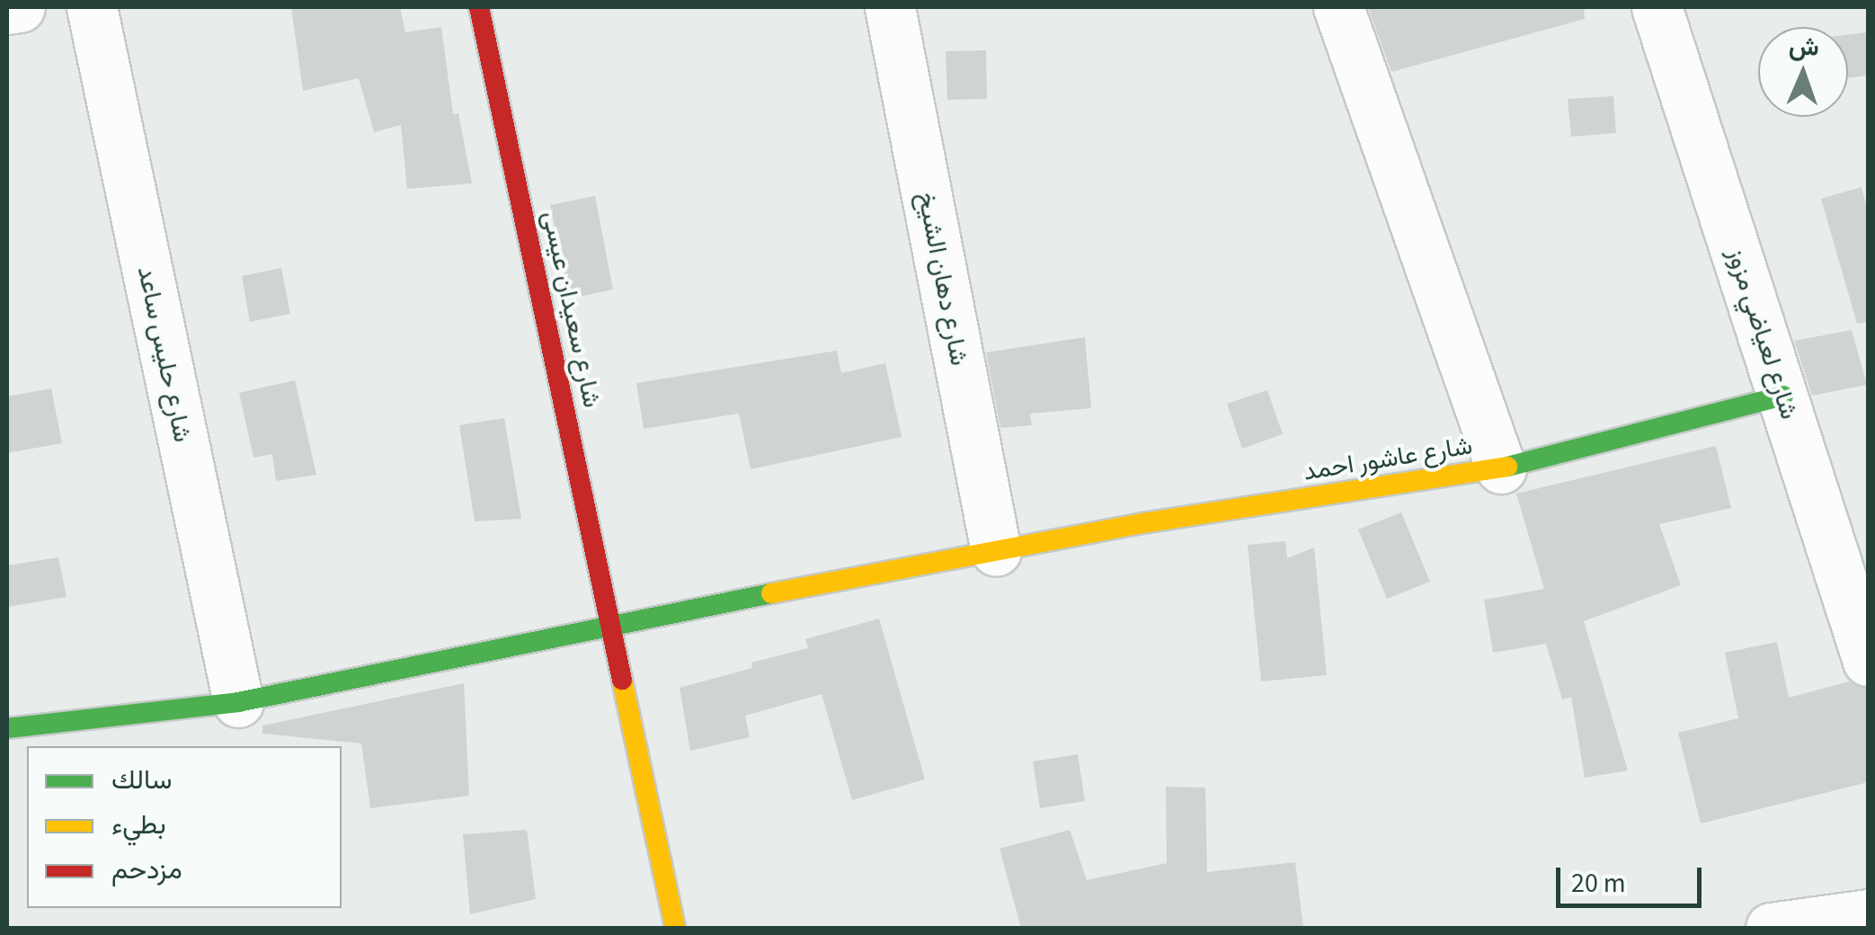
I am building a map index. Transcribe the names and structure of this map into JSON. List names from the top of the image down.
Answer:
{
  "streets": {
    "street": [
      "شارع دهان الشيخ",
      "شارع سعيدان عيسى",
      "شارع لعياضي مزوز",
      "شارع حليس ساعد",
      "شارع عاشور احمد"
    ]
  },
  "crossings": [
    ["شارع دهان الشيخ", "شارع عاشور احمد"],
    ["شارع سعيدان عيسى", "شارع عاشور احمد"],
    ["شارع لعياضي مزوز", "شارع عاشور احمد"],
    ["شارع حليس ساعد", "شارع عاشور احمد"]
  ],
  "legend": ["سالك", "بطيء", "مزدحم"],
  "scale_bar": "20 m",
  "north": "top"
}
